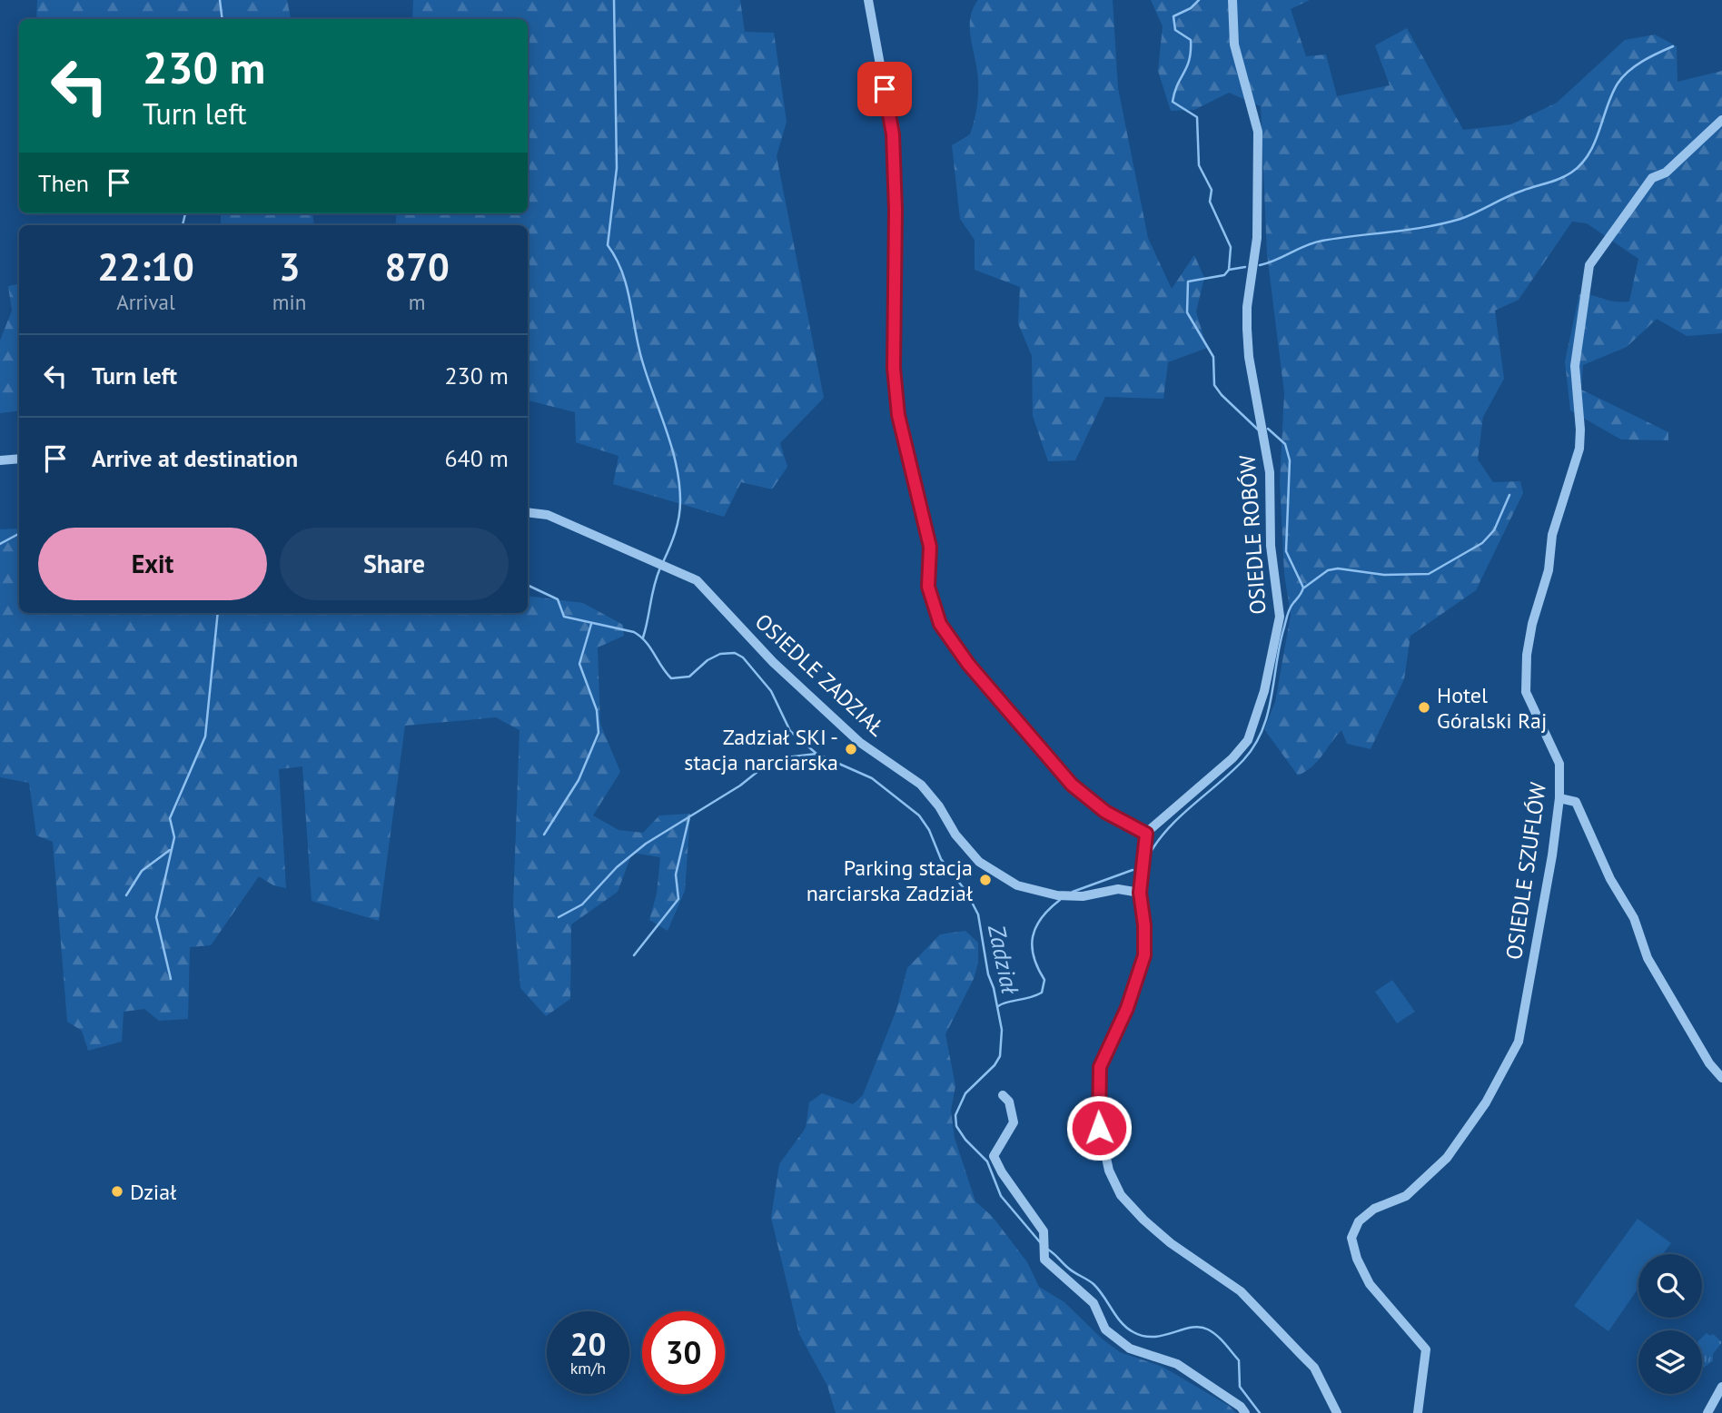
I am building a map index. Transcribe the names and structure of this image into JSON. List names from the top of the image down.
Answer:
{
  "streets": {
    "street": ["OSIEDLE ROBÓW", "OSIEDLE ZADZIAŁ", "OSIEDLE SZUFLÓW"]
  },
  "water": ["Zadział"],
  "places": [
    "Hotel Góralski Raj",
    "Zadział SKI - stacja narciarska",
    "Parking stacja narciarska Zadział",
    "Dział"
  ],
  "page": {
    "turn": ["230 m", "Turn left"],
    "then": "Then",
    "eta": [
      "22:10",
      "Arrival",
      "3",
      "min",
      "870",
      "m"
    ],
    "list": [
      {
        "name": "Turn left",
        "value": "230 m"
      },
      {
        "name": "Arrive at destination",
        "value": "640 m"
      }
    ],
    "buttons": ["Exit", "Share"],
    "speed": "20 km/h",
    "limit": "30"
  }
}
